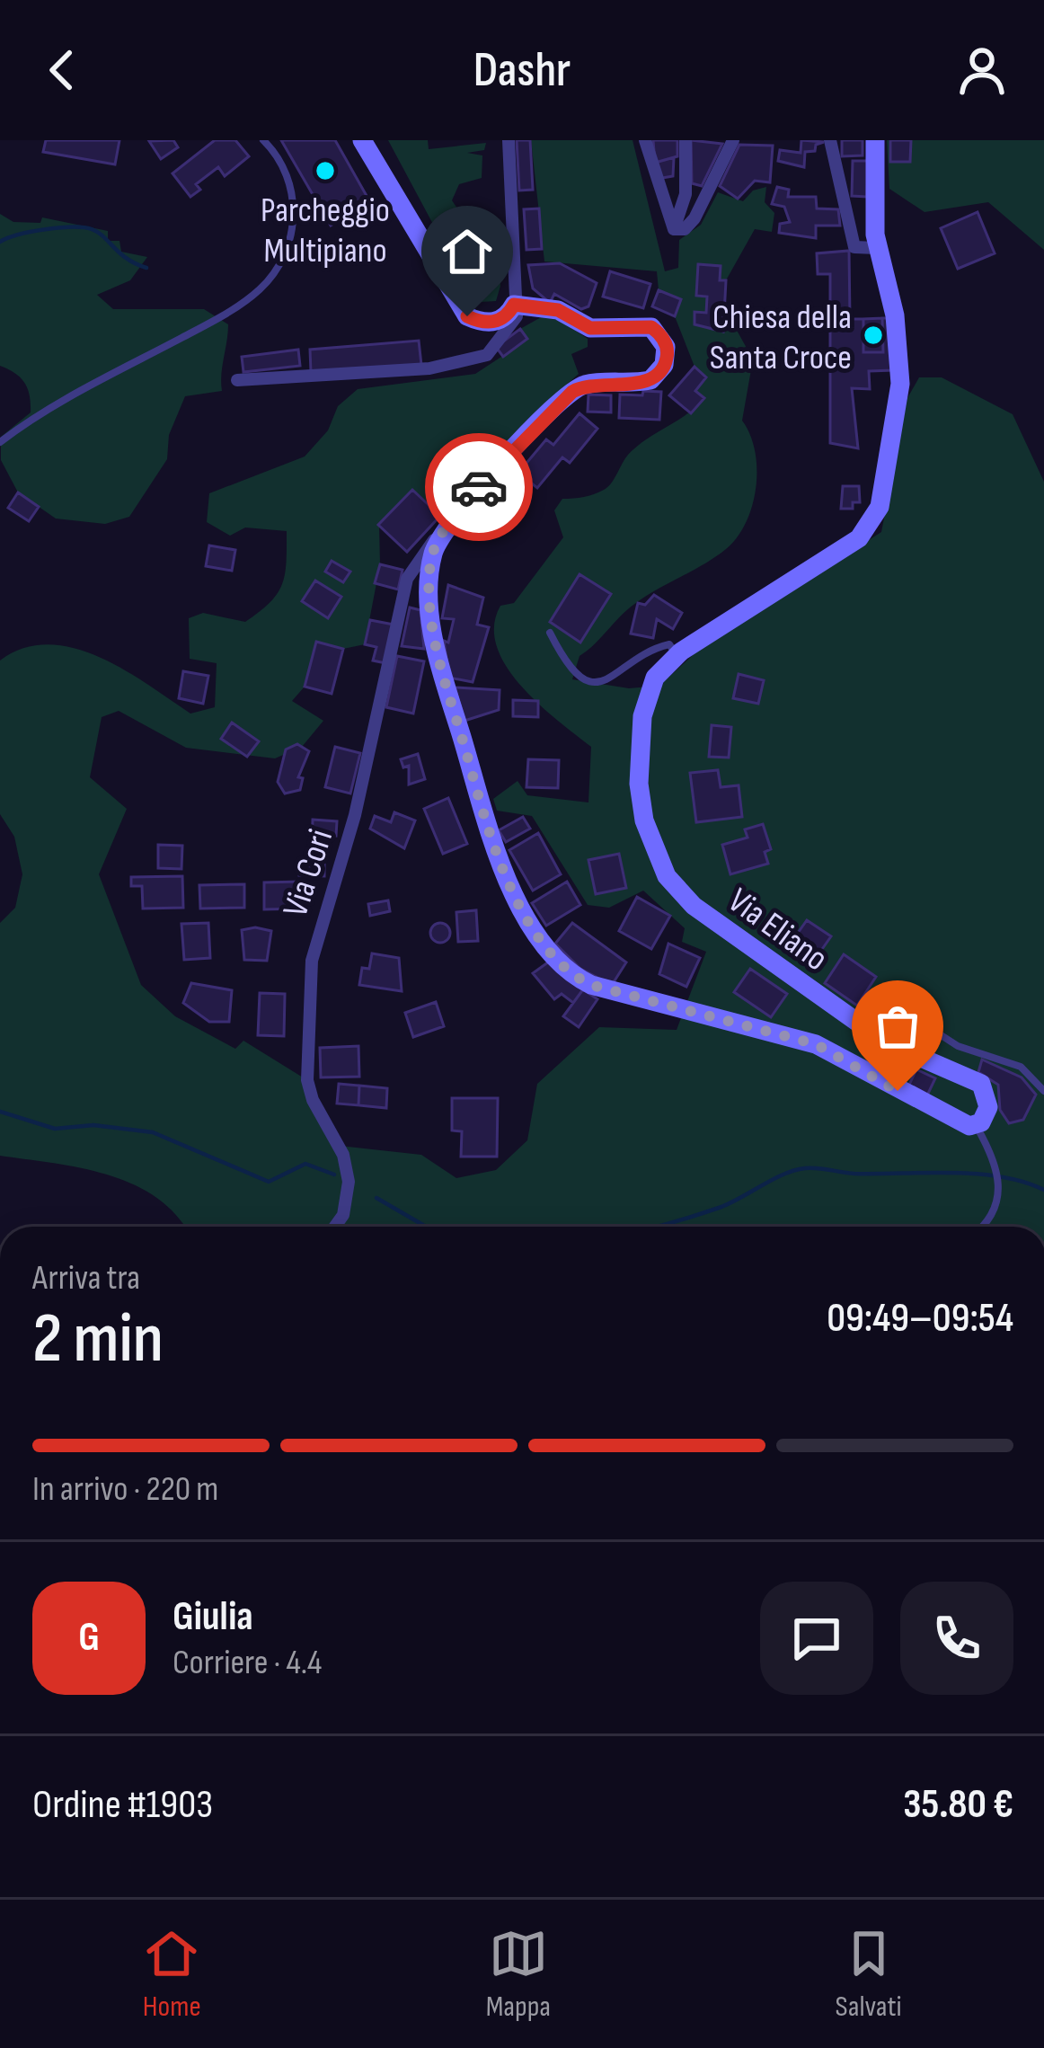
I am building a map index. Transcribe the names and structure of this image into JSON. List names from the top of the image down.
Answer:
{
  "streets": {
    "street": ["Via Cori", "Via Eliano"]
  },
  "places": ["Parcheggio Multipiano", "Chiesa della Santa Croce"],
  "page": {
    "header": "Dashr",
    "heading": ["2 min", "Arriva tra", "09:49–09:54"],
    "panel": [
      "Giulia",
      "Corriere · 4.4",
      "Ordine #1903",
      "35.80 €"
    ],
    "bar": "In arrivo · 220 m",
    "round": "G",
    "tabs": ["Home", "Mappa", "Salvati"]
  }
}
